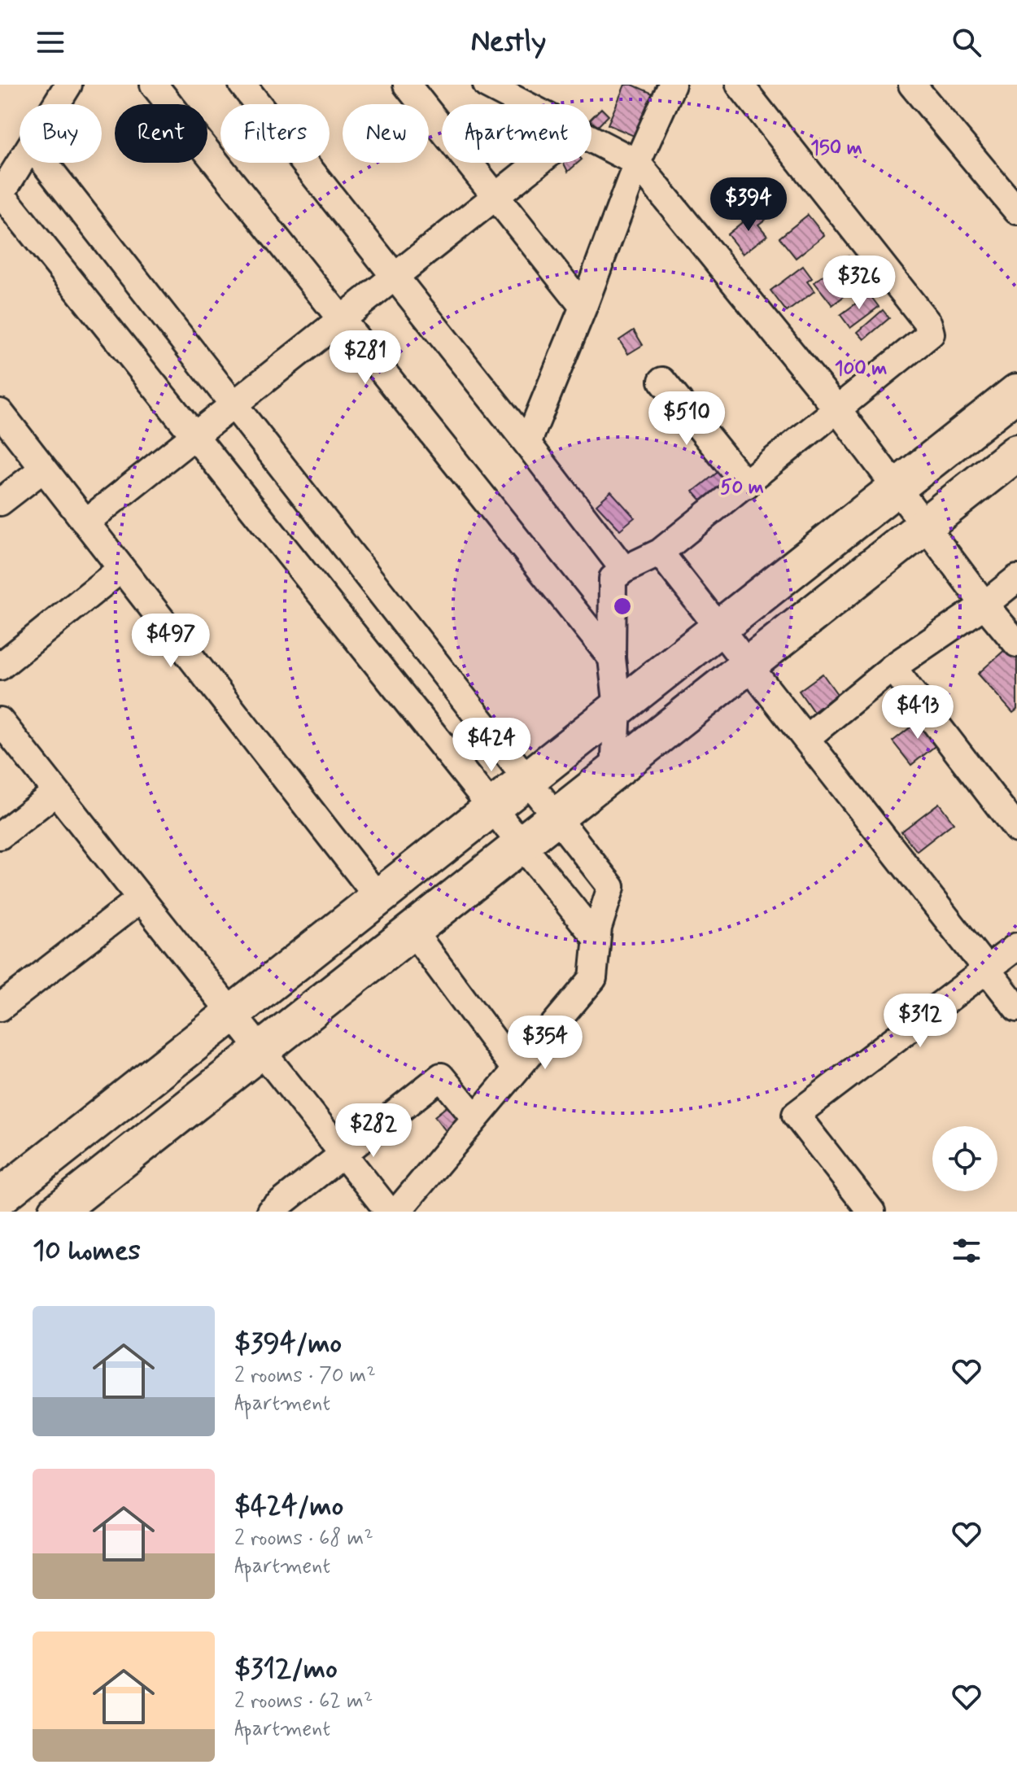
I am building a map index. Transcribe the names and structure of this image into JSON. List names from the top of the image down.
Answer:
{
  "page": {
    "header": "Nestly",
    "chip": [
      "Buy",
      "Rent",
      "Filters",
      "New",
      "Apartment"
    ],
    "price": [
      "$394",
      "$326",
      "$281",
      "$510",
      "$497",
      "$413",
      "$424",
      "$312",
      "$354",
      "$282"
    ],
    "heading": "10 homes",
    "list": [
      {
        "name": "$394/mo",
        "note": "2 rooms · 70 m² · Apartment"
      },
      {
        "name": "$424/mo",
        "note": "2 rooms · 68 m² · Apartment"
      },
      {
        "name": "$312/mo",
        "note": "2 rooms · 62 m² · Apartment"
      }
    ]
  },
  "rings": ["150 m", "100 m", "50 m"]
}
